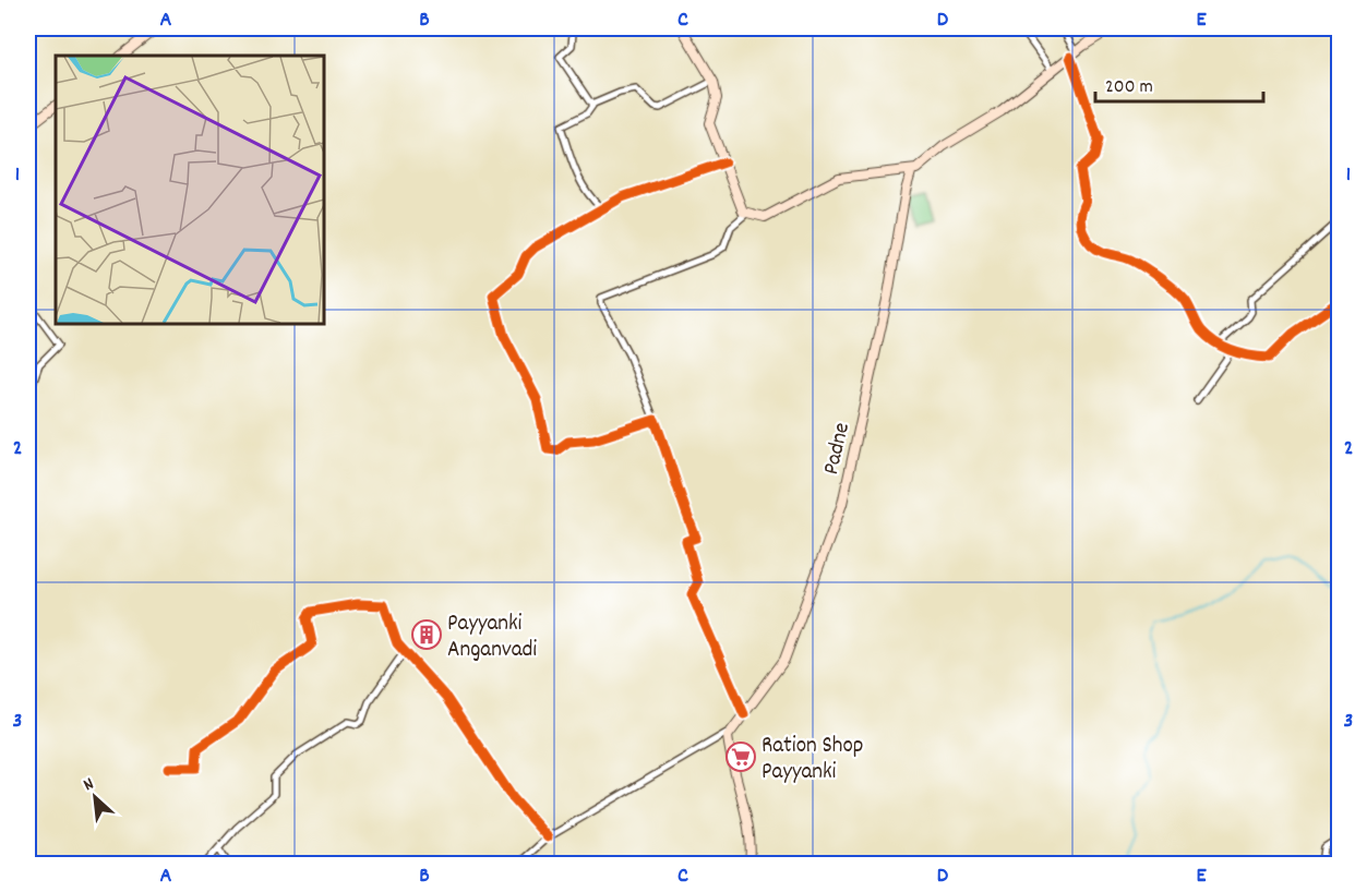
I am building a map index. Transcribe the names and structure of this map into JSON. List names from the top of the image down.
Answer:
{
  "streets": {
    "main road": ["Padne"]
  },
  "places": {
    "building": ["Payyanki Anganvadi"],
    "supermarket": ["Ration Shop Payyanki"]
  },
  "scale_bar": "200 m",
  "north": "top left",
  "grid": {
    "columns": [
      "A",
      "B",
      "C",
      "D",
      "E"
    ],
    "rows": ["1", "2", "3"]
  }
}
